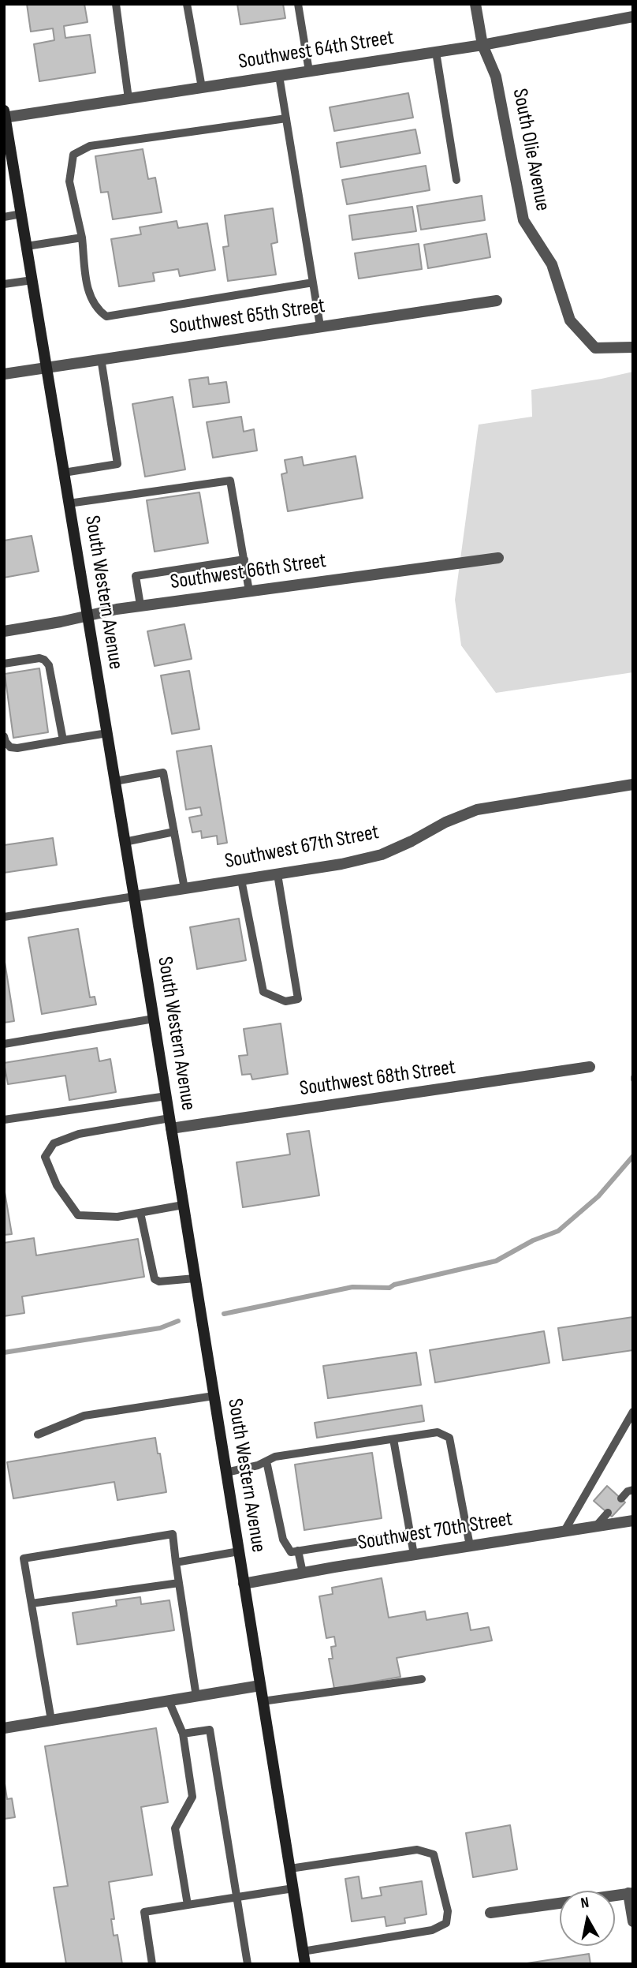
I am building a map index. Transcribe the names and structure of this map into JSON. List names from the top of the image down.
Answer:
{
  "streets": {
    "main road": ["South Western Avenue"],
    "street": [
      "Southwest 64th Street",
      "South Olie Avenue",
      "Southwest 65th Street",
      "Southwest 66th Street",
      "Southwest 67th Street",
      "Southwest 68th Street",
      "Southwest 70th Street"
    ]
  },
  "crossings": [
    ["Southwest 64th Street", "South Olie Avenue"],
    ["Southwest 64th Street", "South Western Avenue"],
    ["Southwest 65th Street", "South Western Avenue"],
    ["Southwest 66th Street", "South Western Avenue"],
    ["South Western Avenue", "Southwest 67th Street"],
    ["South Western Avenue", "Southwest 68th Street"],
    ["South Western Avenue", "Southwest 70th Street"]
  ],
  "north": "top"
}
